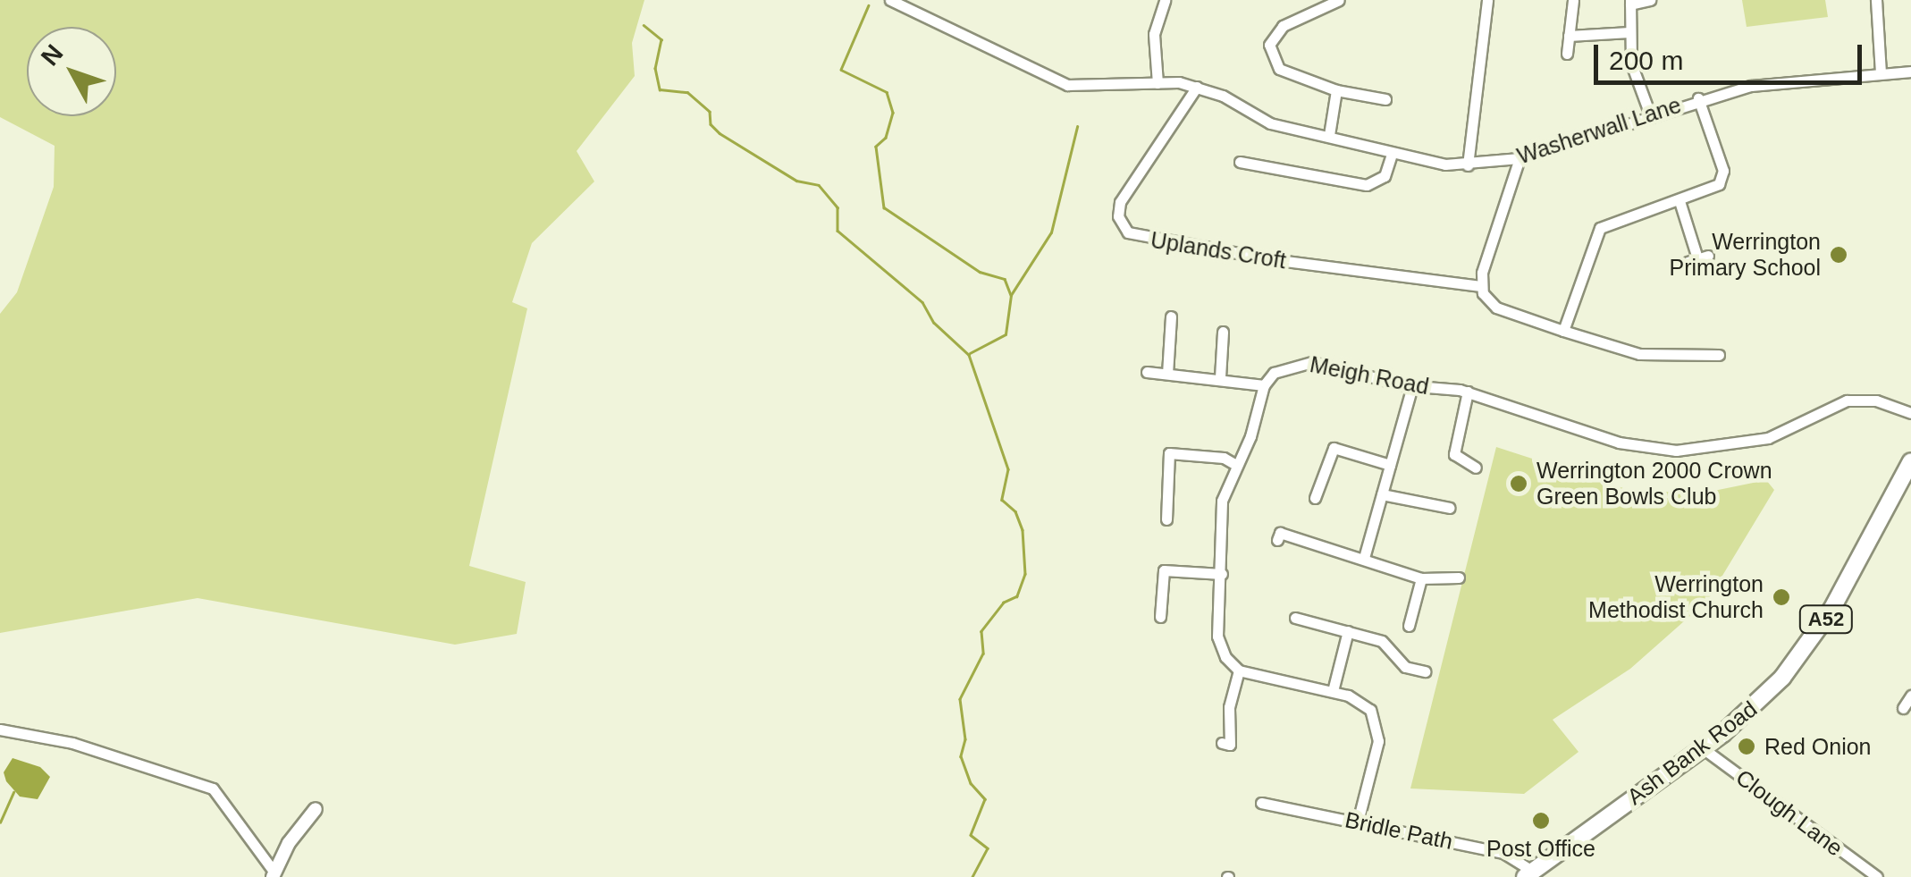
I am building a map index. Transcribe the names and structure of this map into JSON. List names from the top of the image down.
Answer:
{
  "streets": {
    "highway": ["A52", "Ash Bank Road"],
    "street": [
      "Washerwall Lane",
      "Uplands Croft",
      "Meigh Road",
      "Clough Lane",
      "Bridle Path"
    ]
  },
  "crossings": [
    ["Washerwall Lane", "Uplands Croft"],
    ["Ash Bank Road", "Clough Lane"],
    ["Ash Bank Road", "Bridle Path"]
  ],
  "places": [
    "Werrington Primary School",
    "Werrington 2000 Crown Green Bowls Club",
    "Werrington Methodist Church",
    "Red Onion",
    "Post Office"
  ],
  "scale_bar": "200 m",
  "north": "top left"
}
